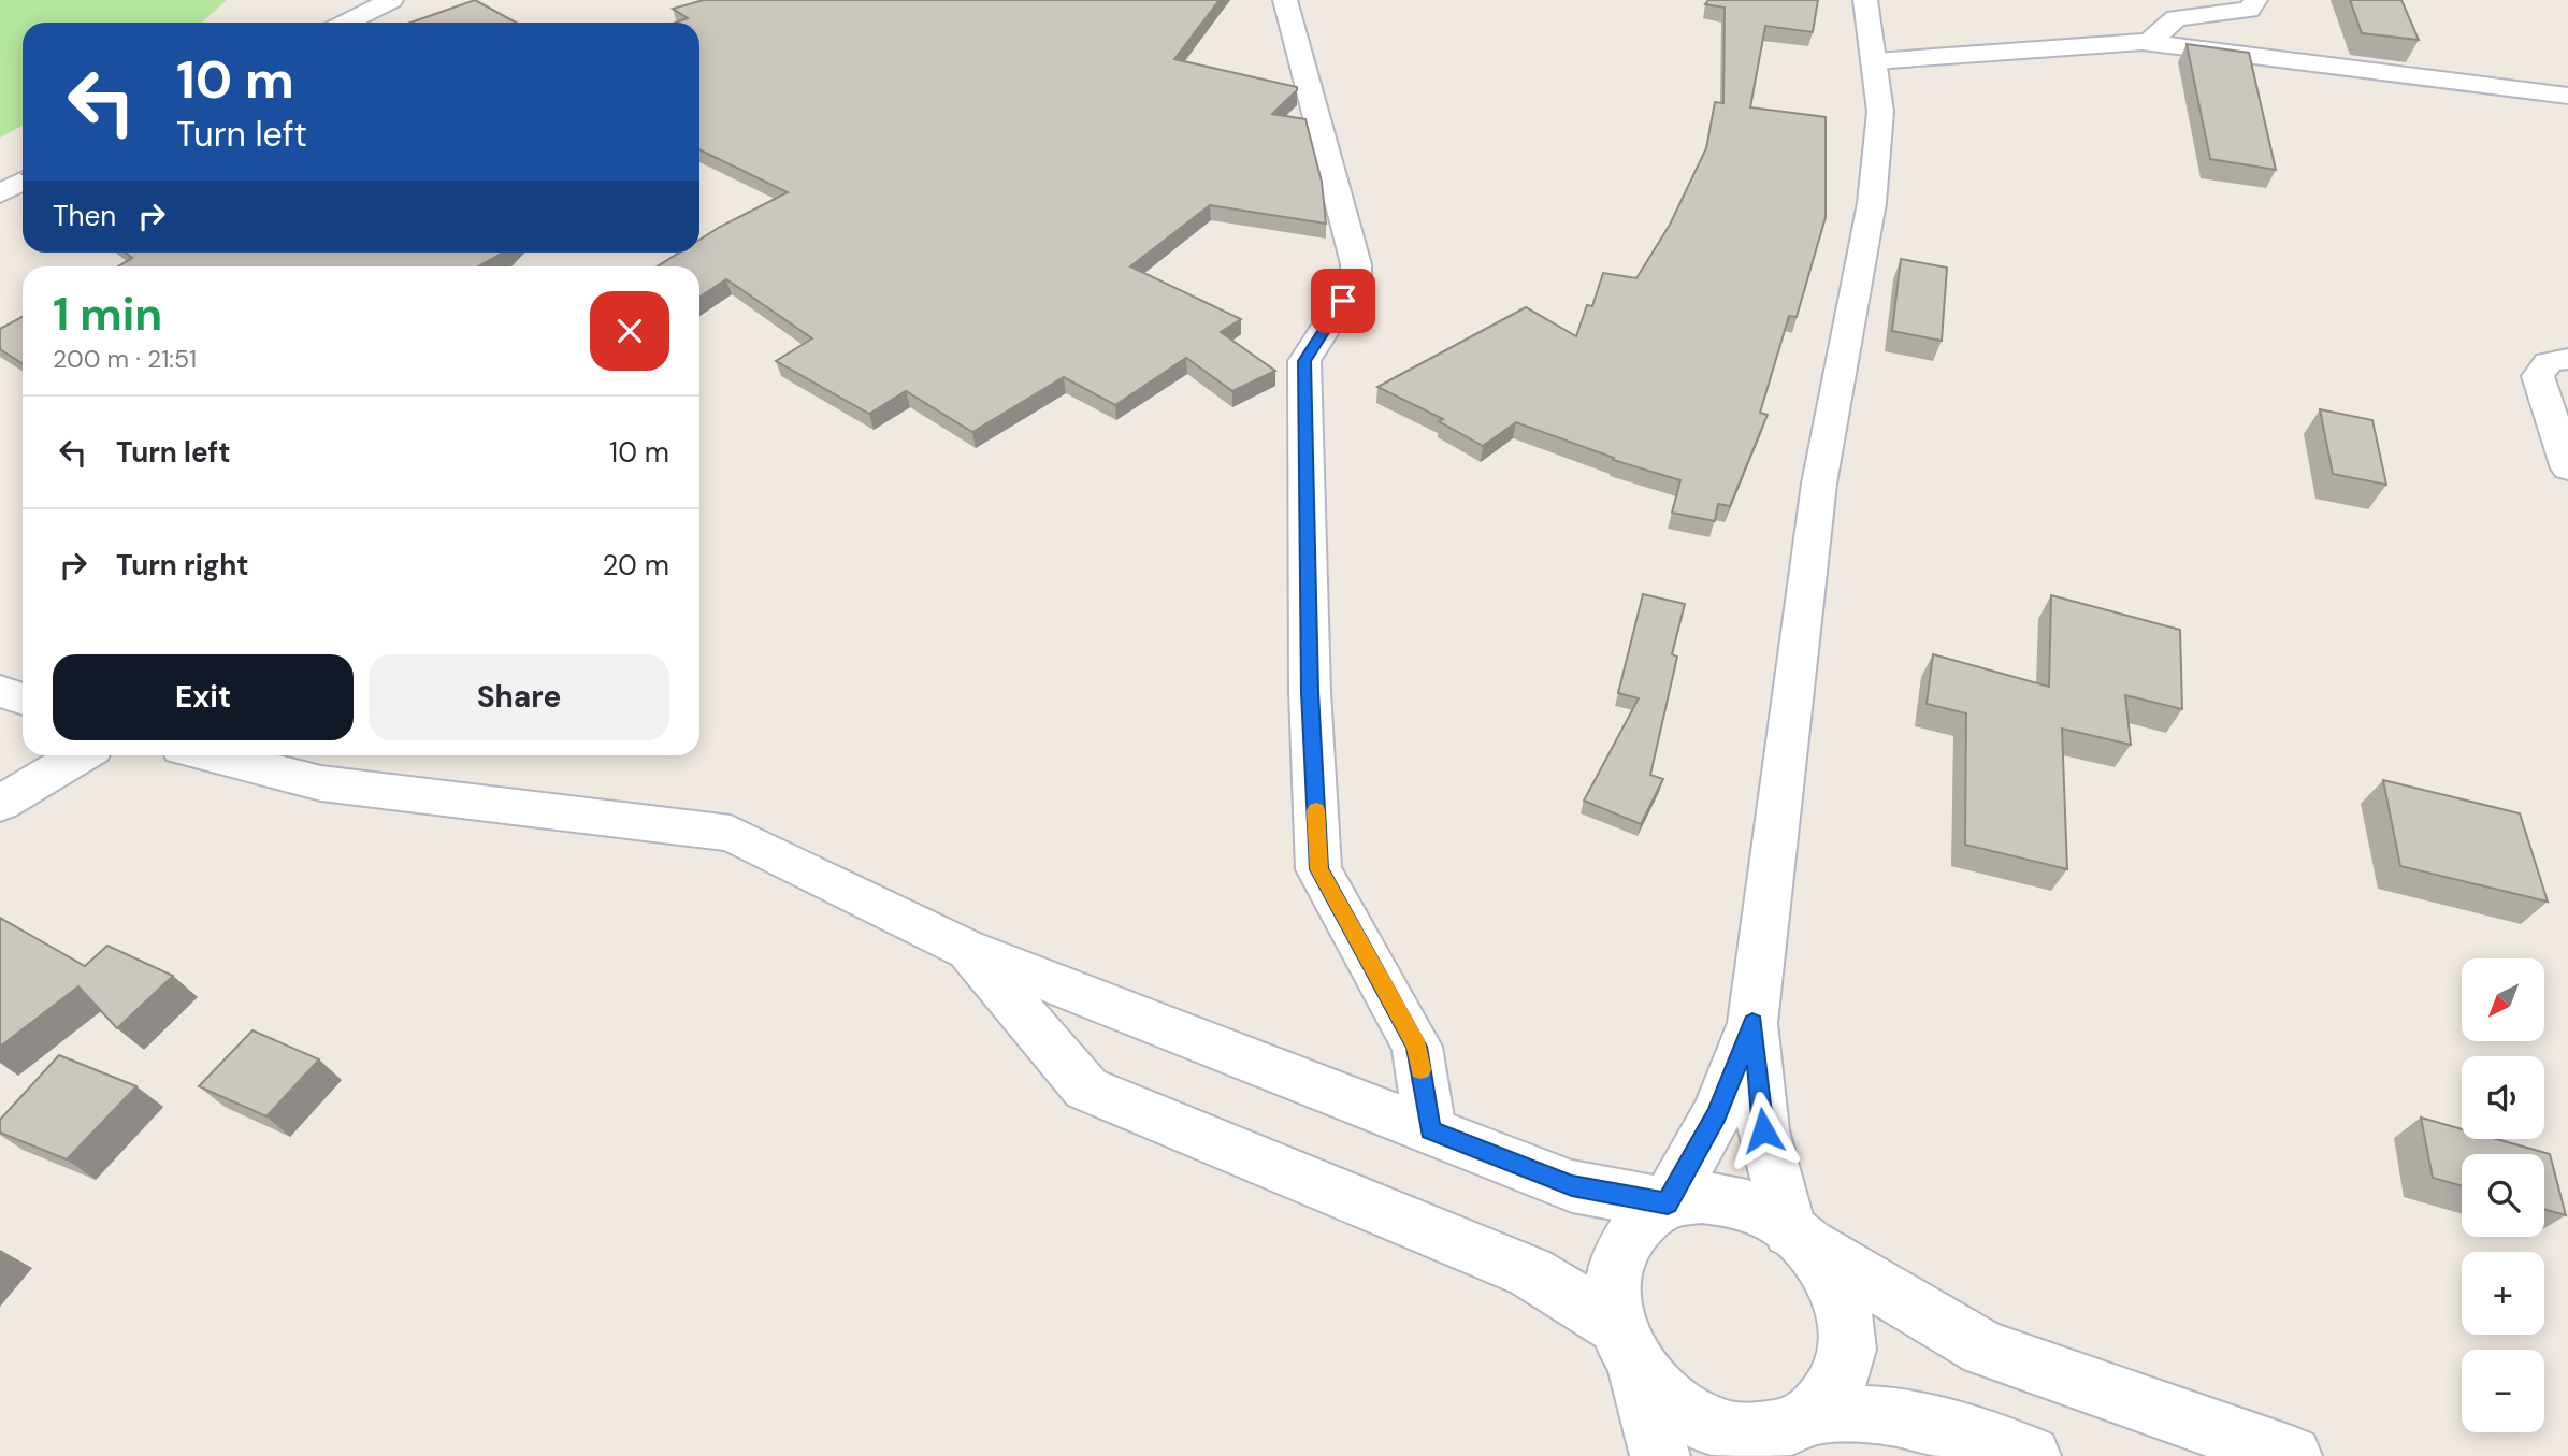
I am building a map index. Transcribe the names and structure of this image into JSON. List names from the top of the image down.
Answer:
{
  "north": "bottom left",
  "page": {
    "turn": ["10 m", "Turn left"],
    "then": "Then",
    "heading": ["1 min", "200 m · 21:51"],
    "list": [
      {
        "name": "Turn left",
        "value": "10 m"
      },
      {
        "name": "Turn right",
        "value": "20 m"
      }
    ],
    "buttons": ["Exit", "Share"],
    "map_buttons": ["+", "−"]
  }
}
